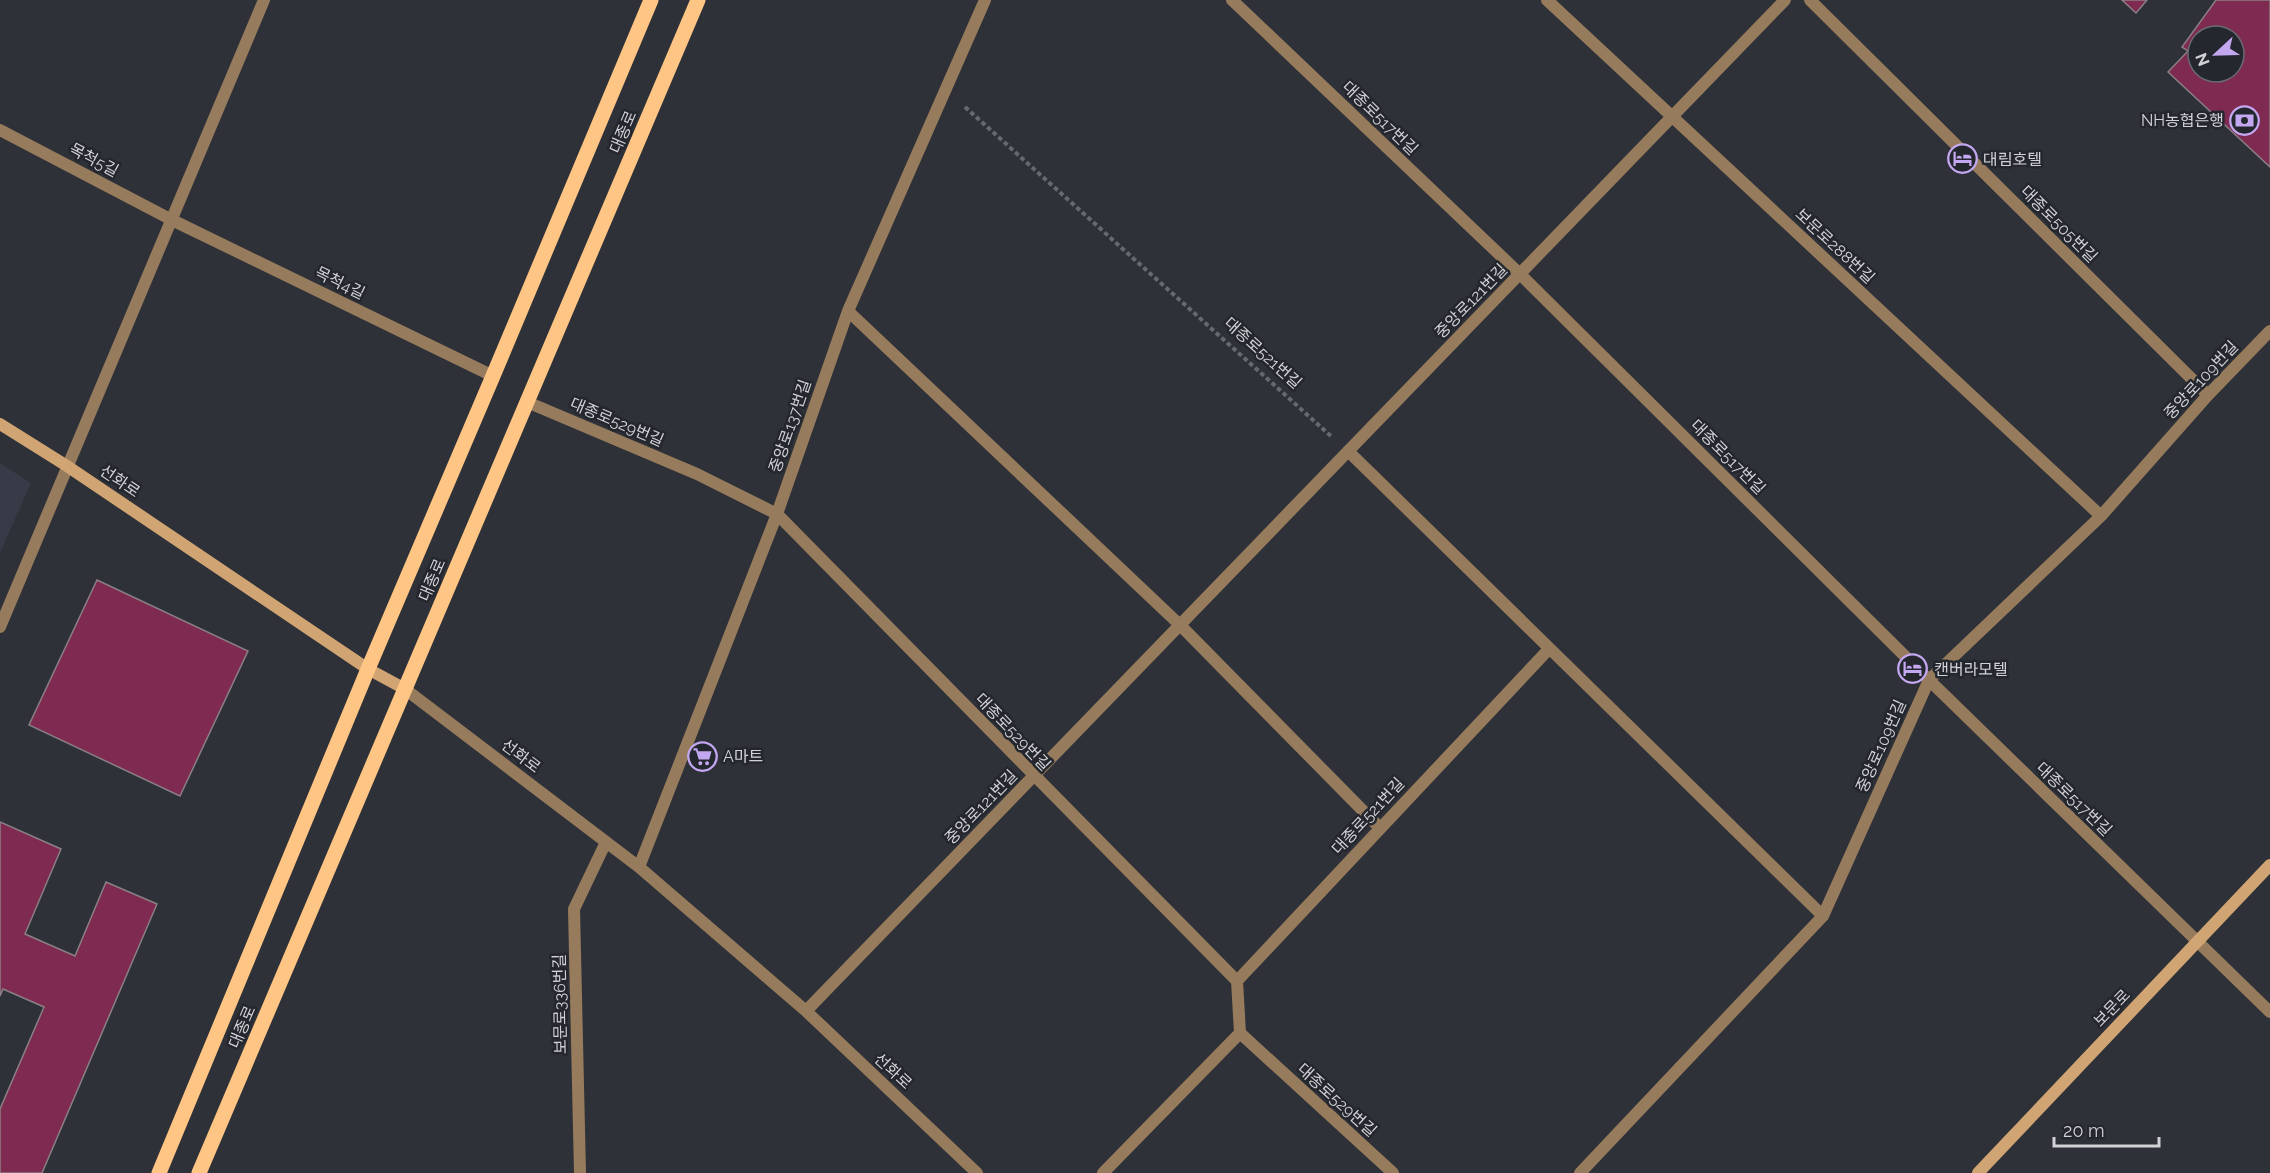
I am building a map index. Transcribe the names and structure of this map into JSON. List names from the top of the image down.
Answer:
{
  "streets": {
    "main road": ["대종로", "선화로", "보문로"],
    "street": [
      "대종로517번길",
      "목척5길",
      "대종로505번길",
      "보문로288번길",
      "목척4길",
      "중앙로121번길",
      "대종로521번길",
      "중앙로109번길",
      "대종로529번길",
      "중앙로137번길",
      "보문로336번길"
    ]
  },
  "crossings": [
    ["대종로517번길", "중앙로121번길"],
    ["대종로517번길", "중앙로109번길"],
    ["대종로517번길", "보문로"],
    ["대종로", "목척4길"],
    ["대종로", "대종로529번길"],
    ["대종로", "선화로"],
    ["목척5길", "목척4길"],
    ["대종로505번길", "중앙로109번길"],
    ["보문로288번길", "중앙로121번길"],
    ["보문로288번길", "중앙로109번길"],
    ["중앙로121번길", "대종로521번길"],
    ["중앙로121번길", "대종로529번길"],
    ["중앙로121번길", "선화로"],
    ["대종로521번길", "대종로529번길"],
    ["대종로521번길", "중앙로137번길"],
    ["대종로529번길", "중앙로137번길"],
    ["중앙로137번길", "선화로"],
    ["선화로", "보문로336번길"]
  ],
  "places": {
    "bank": ["NH농협은행"],
    "hotel": ["대림호텔", "캔버라모텔"],
    "supermarket": ["A마트"]
  },
  "scale_bar": "20 m",
  "north": "left"
}
